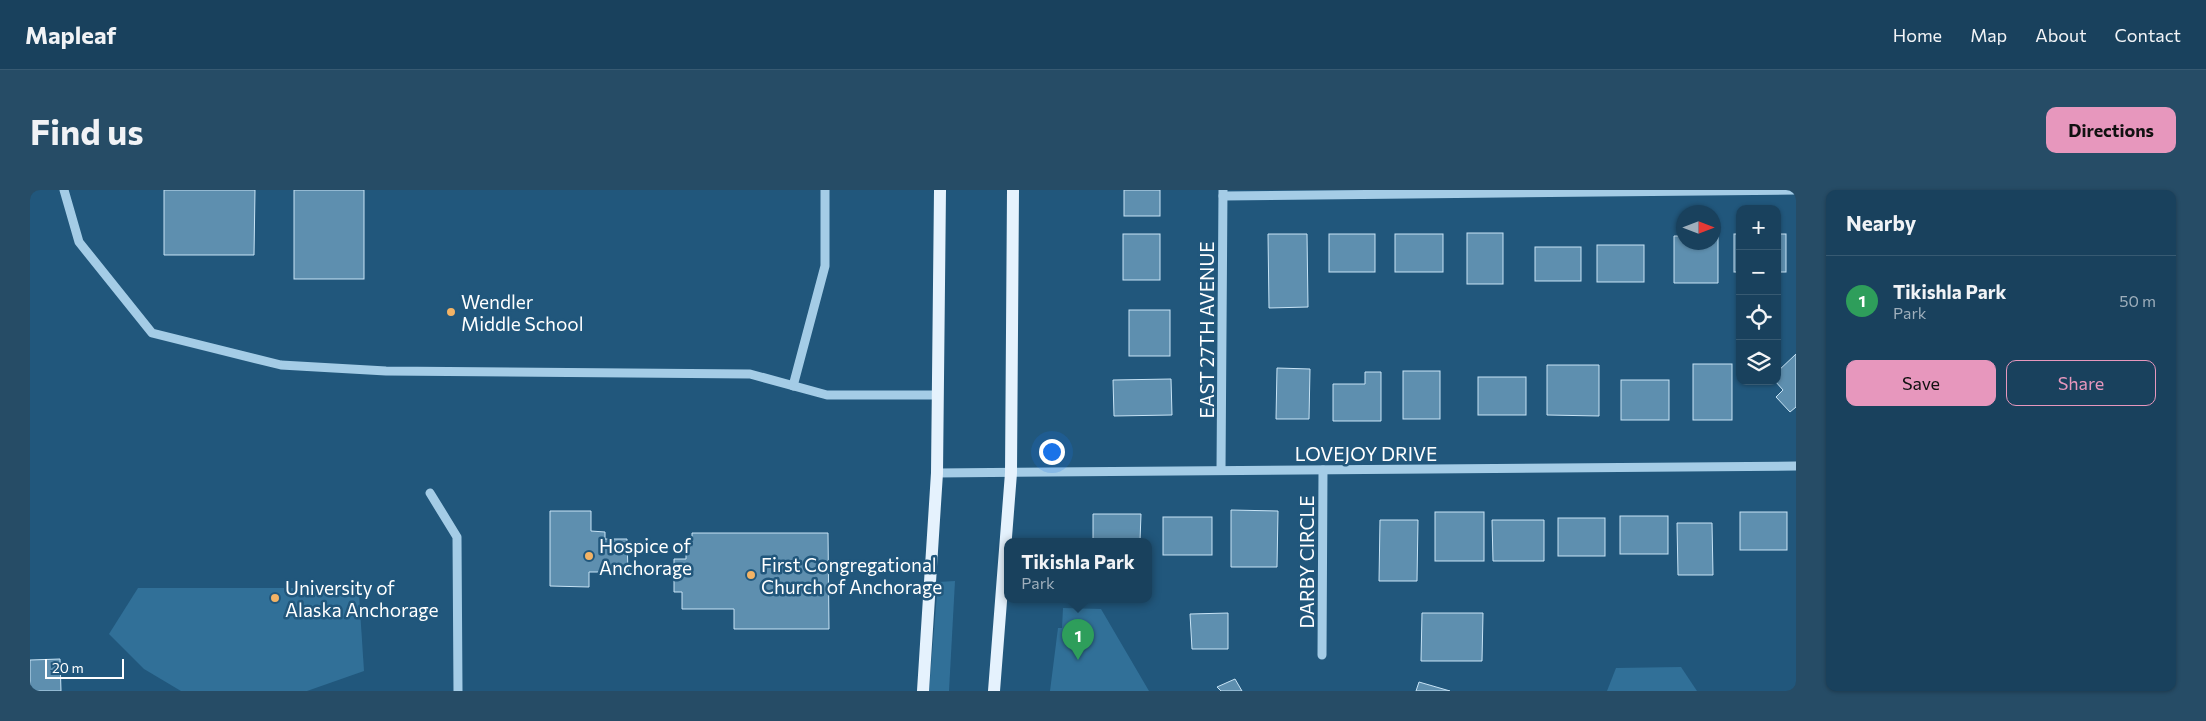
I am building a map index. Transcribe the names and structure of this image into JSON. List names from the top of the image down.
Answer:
{
  "streets": {
    "street": ["EAST 27TH AVENUE", "LOVEJOY DRIVE", "DARBY CIRCLE"]
  },
  "crossings": [
    ["EAST 27TH AVENUE", "LOVEJOY DRIVE"],
    ["LOVEJOY DRIVE", "DARBY CIRCLE"]
  ],
  "places": [
    "Wendler Middle School",
    "Hospice of Anchorage",
    "First Congregational Church of Anchorage",
    "University of Alaska Anchorage"
  ],
  "scale_bar": "20 m",
  "north": "right",
  "page": {
    "header": "Mapleaf",
    "nav": [
      "Home",
      "Map",
      "About",
      "Contact"
    ],
    "buttons": [
      "Directions",
      ["Save", "Share"]
    ],
    "title": "Find us",
    "heading": "Nearby",
    "map_buttons": ["+", "−"],
    "list": [
      {
        "mark": "1",
        "name": "Tikishla Park",
        "note": "Park",
        "value": "50 m"
      }
    ],
    "popup": ["Tikishla Park", "Park"],
    "pins": "1",
    "scale": "20 m"
  }
}
